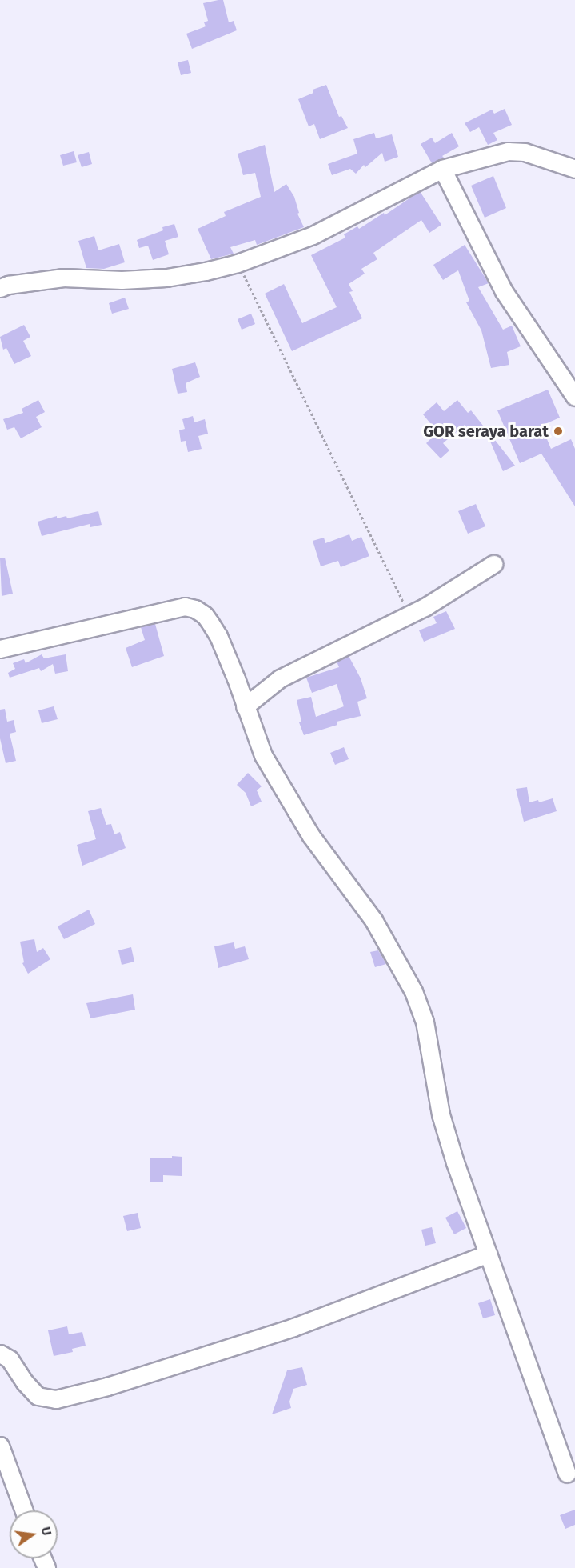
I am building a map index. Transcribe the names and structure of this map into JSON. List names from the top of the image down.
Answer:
{
  "places": ["GOR seraya barat"],
  "north": "right"
}
